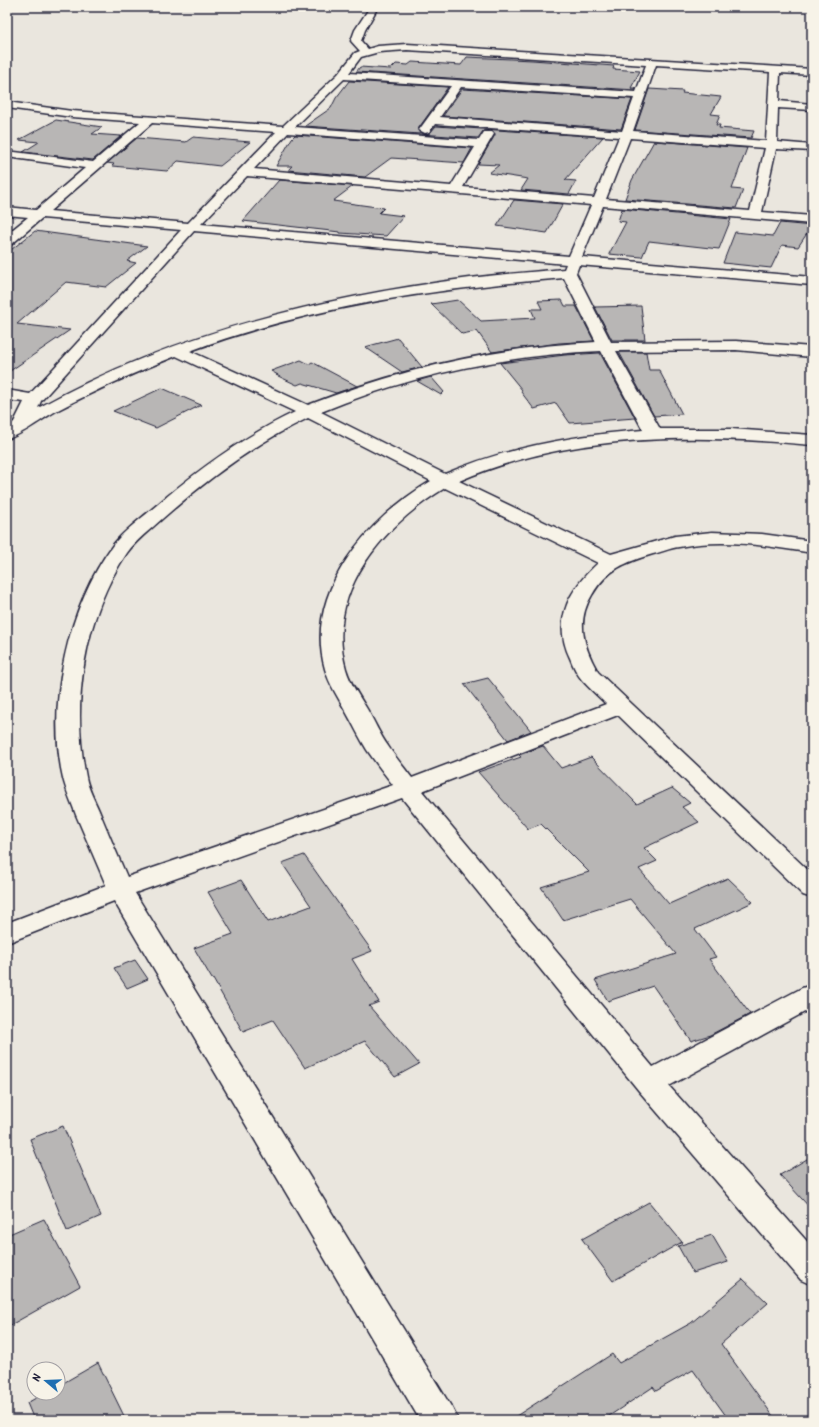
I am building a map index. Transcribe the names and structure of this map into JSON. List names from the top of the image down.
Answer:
{
  "north": "left"
}
